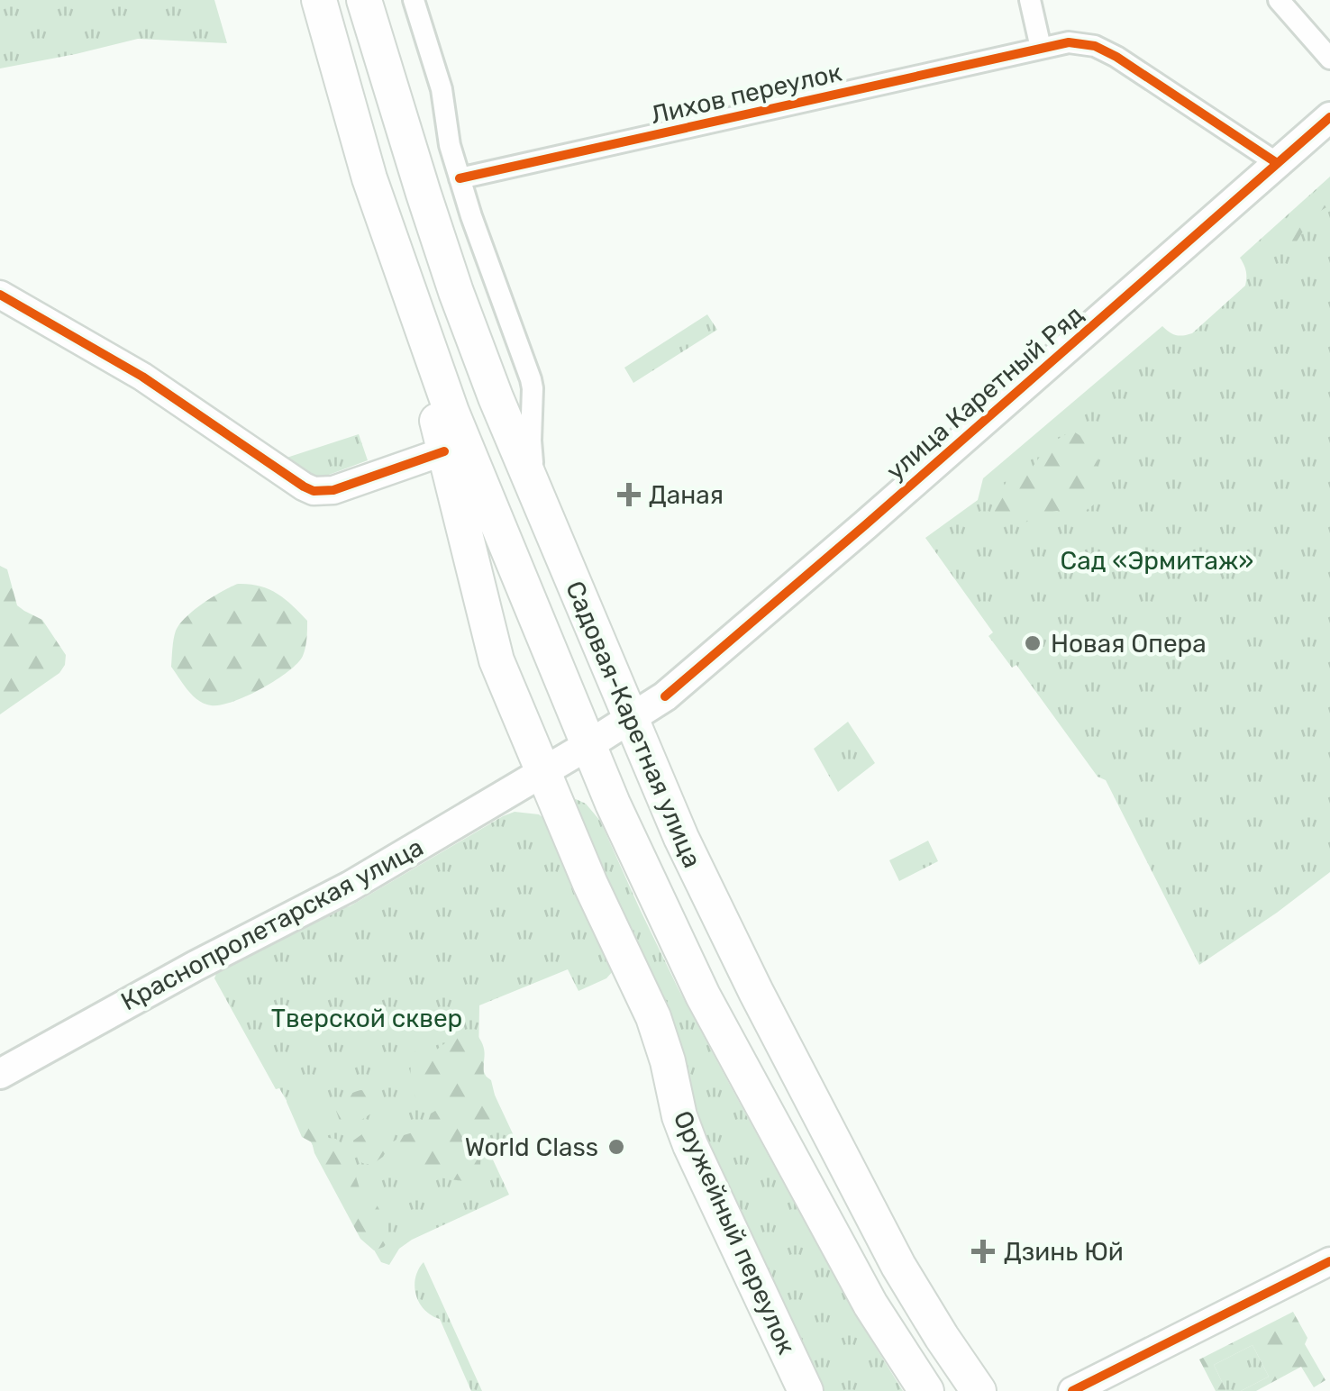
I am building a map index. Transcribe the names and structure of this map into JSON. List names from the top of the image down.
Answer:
{
  "streets": {
    "main road": [
      "улица Каретный Ряд",
      "Садовая-Каретная улица",
      "Краснопролетарская улица",
      "Оружейный переулок"
    ],
    "street": ["Лихов переулок"]
  },
  "crossings": [
    ["Лихов переулок", "улица Каретный Ряд"],
    ["улица Каретный Ряд", "Садовая-Каретная улица"],
    ["улица Каретный Ряд", "Краснопролетарская улица"],
    ["улица Каретный Ряд", "Оружейный переулок"],
    ["Садовая-Каретная улица", "Краснопролетарская улица"],
    ["Садовая-Каретная улица", "Оружейный переулок"],
    ["Краснопролетарская улица", "Оружейный переулок"]
  ],
  "parks": ["Сад «Эрмитаж»", "Тверской сквер"],
  "places": {
    "health": ["Даная", "Дзинь Юй"],
    "other": ["Новая Опера", "World Class"]
  }
}
